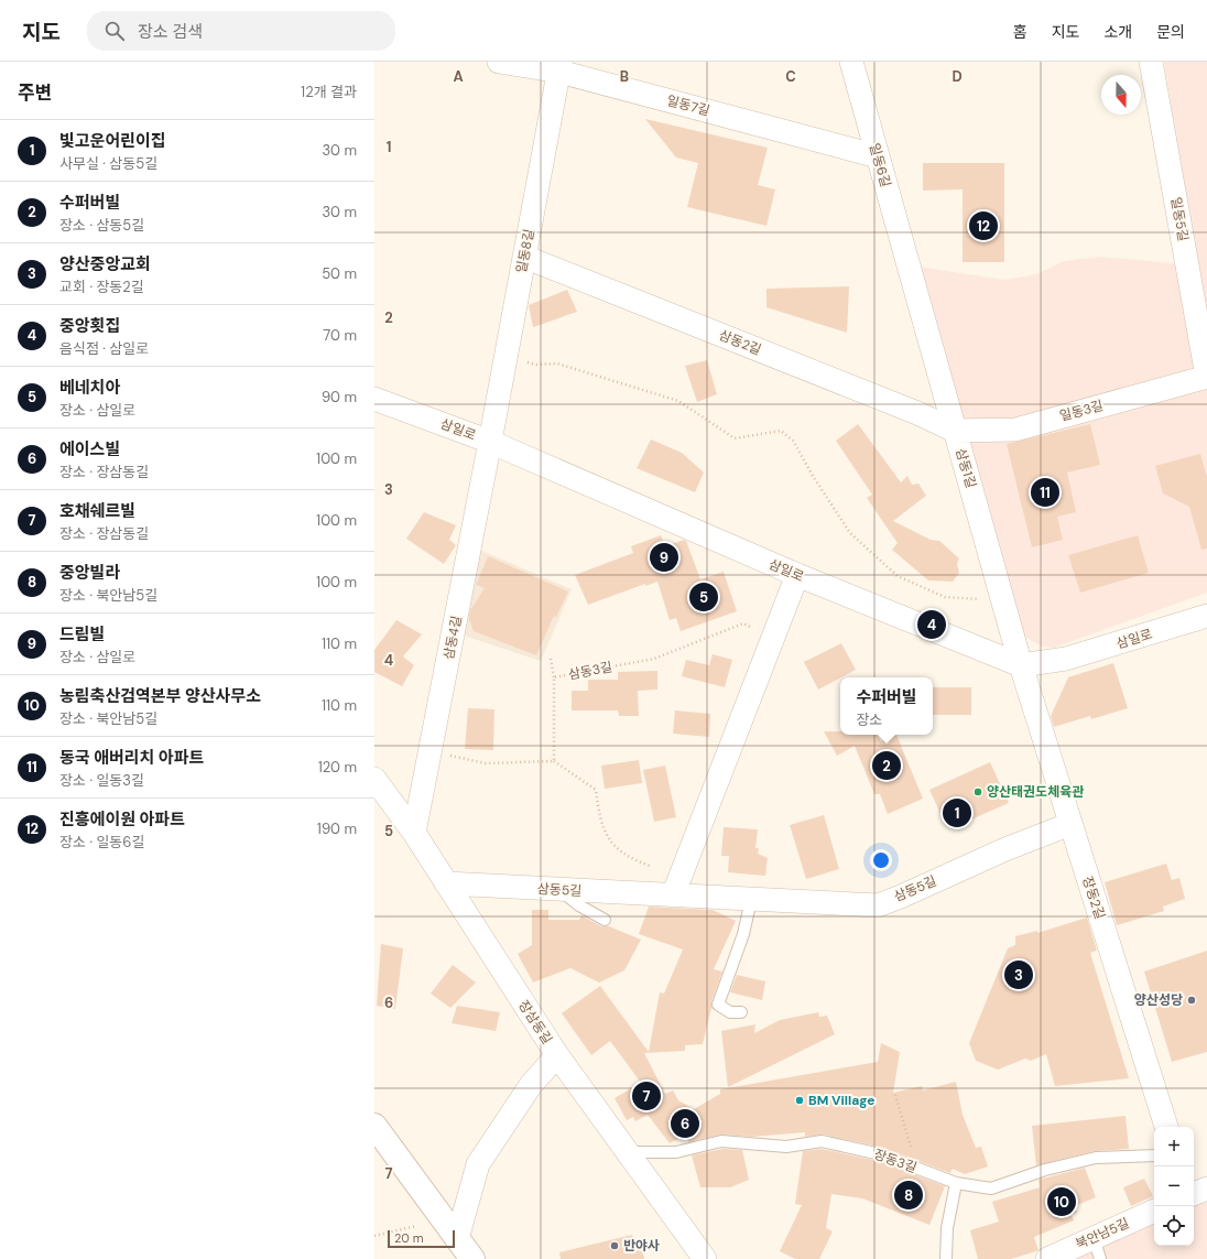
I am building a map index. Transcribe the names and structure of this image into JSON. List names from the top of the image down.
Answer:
{
  "streets": {
    "street": [
      "일동7길",
      "일동6길",
      "일동5길",
      "일동8길",
      "삼동2길",
      "일동3길",
      "삼일로",
      "삼동1길",
      "삼동4길",
      "삼동5길",
      "장동2길",
      "장삼동길",
      "북안남5길"
    ],
    "lane": ["장동3길"],
    "path": ["삼동3길"]
  },
  "crossings": [
    ["일동7길", "일동6길"],
    ["일동7길", "일동8길"],
    ["일동6길", "삼동1길"],
    ["일동5길", "일동3길"],
    ["일동8길", "삼동2길"],
    ["일동8길", "삼일로"],
    ["일동8길", "삼동4길"],
    ["삼동2길", "일동3길"],
    ["삼동2길", "삼동1길"],
    ["일동3길", "삼동1길"],
    ["삼일로", "삼동1길"],
    ["삼일로", "삼동4길"],
    ["삼일로", "장동2길"],
    ["삼동1길", "장동2길"],
    ["삼동4길", "장삼동길"],
    ["삼동5길", "장동2길"],
    ["삼동5길", "장삼동길"],
    ["장삼동길", "장동3길"]
  ],
  "places": [
    "양산태권도체육관",
    "양산성당",
    "BM Village",
    "반야사"
  ],
  "scale_bar": "20 m",
  "north": "bottom",
  "page": {
    "header": "지도",
    "search": "장소 검색",
    "nav": [
      "홈",
      "지도",
      "소개",
      "문의"
    ],
    "heading": ["주변", "12개 결과"],
    "list": [
      {
        "mark": "1",
        "name": "빛고운어린이집",
        "note": "사무실 · 삼동5길",
        "value": "30 m"
      },
      {
        "mark": "2",
        "name": "수퍼버빌",
        "note": "장소 · 삼동5길",
        "value": "30 m"
      },
      {
        "mark": "3",
        "name": "양산중앙교회",
        "note": "교회 · 장동2길",
        "value": "50 m"
      },
      {
        "mark": "4",
        "name": "중앙횟집",
        "note": "음식점 · 삼일로",
        "value": "70 m"
      },
      {
        "mark": "5",
        "name": "베네치아",
        "note": "장소 · 삼일로",
        "value": "90 m"
      },
      {
        "mark": "6",
        "name": "에이스빌",
        "note": "장소 · 장삼동길",
        "value": "100 m"
      },
      {
        "mark": "7",
        "name": "호채쉐르빌",
        "note": "장소 · 장삼동길",
        "value": "100 m"
      },
      {
        "mark": "8",
        "name": "중앙빌라",
        "note": "장소 · 북안남5길",
        "value": "100 m"
      },
      {
        "mark": "9",
        "name": "드림빌",
        "note": "장소 · 삼일로",
        "value": "110 m"
      },
      {
        "mark": "10",
        "name": "농림축산검역본부 양산사무소",
        "note": "장소 · 북안남5길",
        "value": "110 m"
      },
      {
        "mark": "11",
        "name": "동국 애버리치 아파트",
        "note": "장소 · 일동3길",
        "value": "120 m"
      },
      {
        "mark": "12",
        "name": "진흥에이원 아파트",
        "note": "장소 · 일동6길",
        "value": "190 m"
      }
    ],
    "pins": [
      "12",
      "11",
      "9",
      "5",
      "4",
      "2",
      "1",
      "3",
      "7",
      "6",
      "8",
      "10"
    ],
    "popup": ["수퍼버빌", "장소"],
    "map_buttons": ["+", "−"],
    "scale": "20 m"
  },
  "grid": {
    "columns": [
      "A",
      "B",
      "C",
      "D"
    ],
    "rows": [
      "1",
      "2",
      "3",
      "4",
      "5",
      "6",
      "7"
    ]
  }
}
